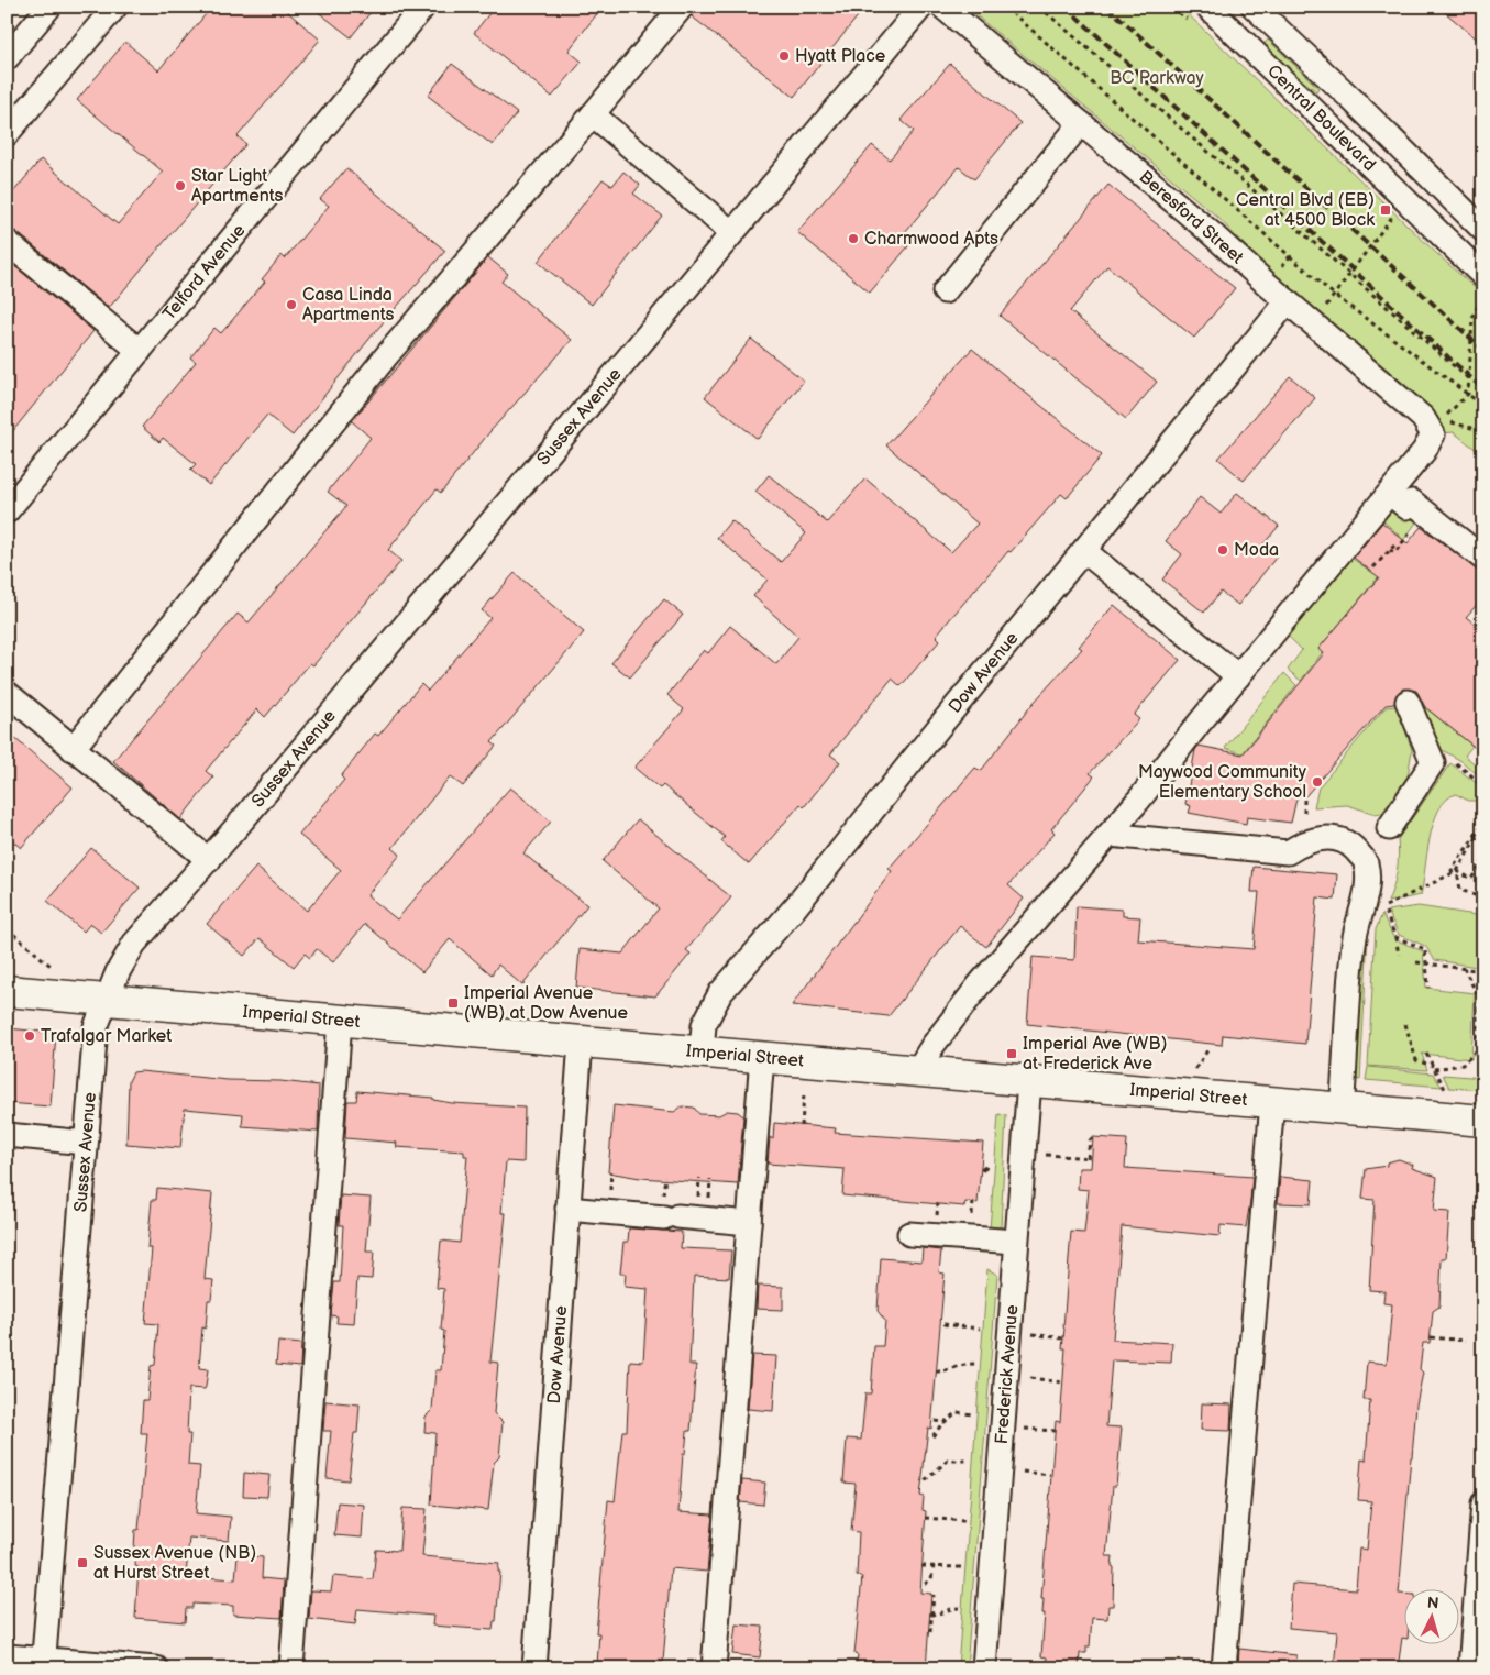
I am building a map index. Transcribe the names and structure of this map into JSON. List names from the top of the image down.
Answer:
{
  "streets": {
    "main road": ["Imperial Street"],
    "street": [
      "Central Boulevard",
      "Beresford Street",
      "Telford Avenue",
      "Sussex Avenue",
      "Dow Avenue",
      "Frederick Avenue"
    ]
  },
  "crossings": [
    ["Beresford Street", "Dow Avenue"],
    ["Sussex Avenue", "Imperial Street"],
    ["Dow Avenue", "Imperial Street"],
    ["Imperial Street", "Frederick Avenue"]
  ],
  "parks": ["BC Parkway"],
  "places": {
    "other": [
      "Hyatt Place",
      "Star Light Apartments",
      "Charmwood Apts",
      "Casa Linda Apartments",
      "Moda",
      "Maywood Community Elementary School",
      "Trafalgar Market"
    ],
    "transit": [
      "Central Blvd (EB) at 4500 Block",
      "Imperial Avenue (WB) at Dow Avenue",
      "Imperial Ave (WB) at Frederick Ave",
      "Sussex Avenue (NB) at Hurst Street"
    ]
  },
  "north": "top"
}
